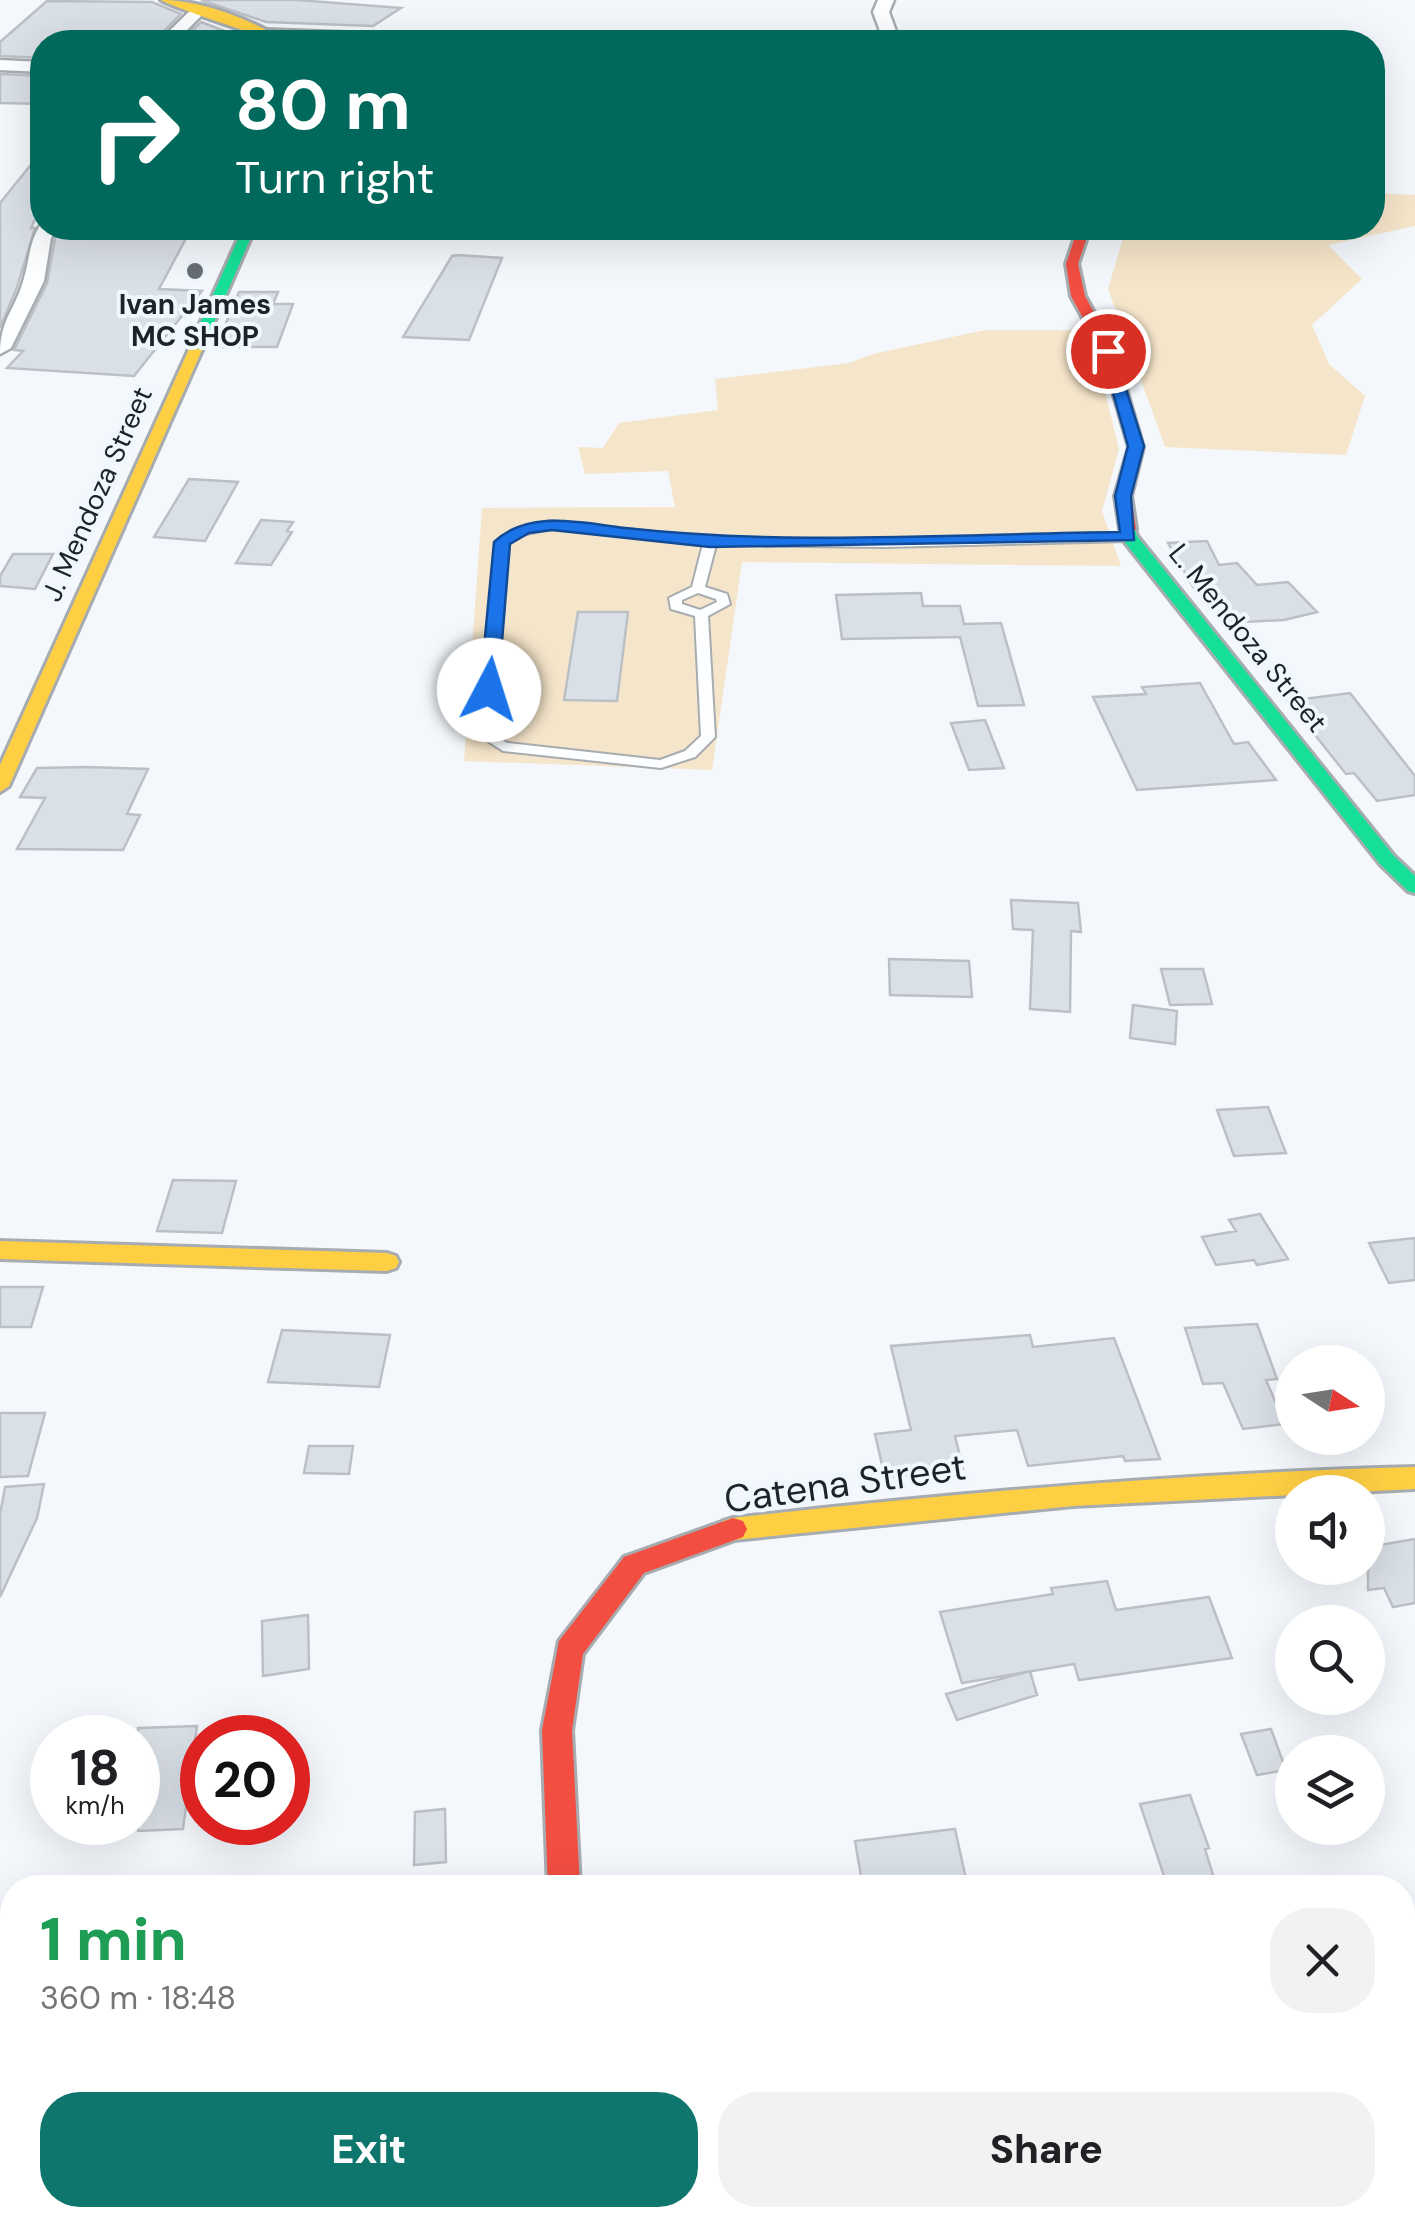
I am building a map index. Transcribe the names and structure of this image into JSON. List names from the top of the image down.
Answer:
{
  "streets": {
    "street": ["J. Mendoza Street", "L. Mendoza Street", "Catena Street"]
  },
  "places": ["Ivan James MC SHOP"],
  "north": "right",
  "page": {
    "turn": ["80 m", "Turn right"],
    "speed": "18 km/h",
    "limit": "20",
    "heading": ["1 min", "360 m · 18:48"],
    "buttons": ["Exit", "Share"]
  }
}
